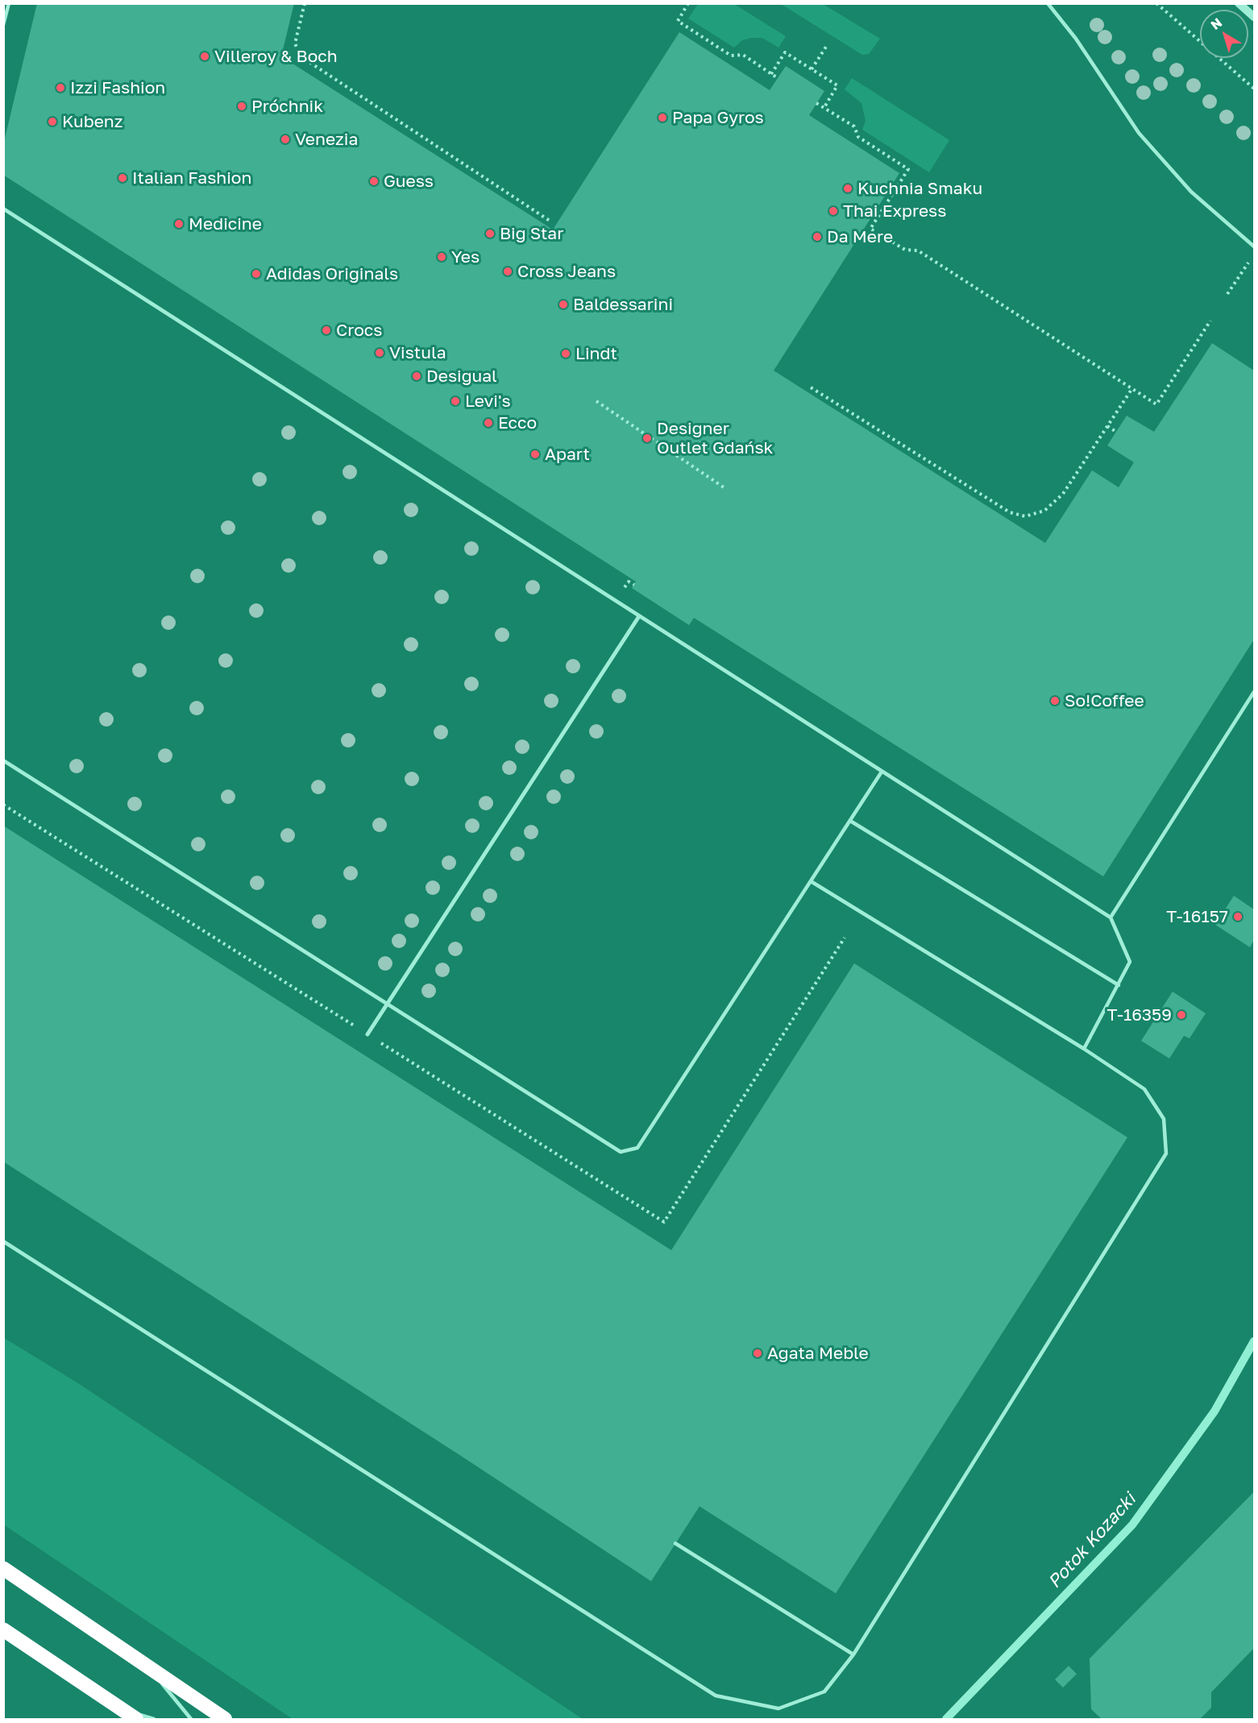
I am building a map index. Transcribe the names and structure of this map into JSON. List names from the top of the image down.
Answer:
{
  "water": ["Potok Kozacki"],
  "places": [
    "Villeroy & Boch",
    "Izzi Fashion",
    "Próchnik",
    "Papa Gyros",
    "Kubenz",
    "Venezia",
    "Italian Fashion",
    "Guess",
    "Kuchnia Smaku",
    "Thai Express",
    "Medicine",
    "Big Star",
    "Da Mere",
    "Yes",
    "Cross Jeans",
    "Adidas Originals",
    "Baldessarini",
    "Crocs",
    "Vistula",
    "Lindt",
    "Desigual",
    "Levi's",
    "Ecco",
    "Designer Outlet Gdańsk",
    "Apart",
    "So!Coffee",
    "T-16157",
    "T-16359",
    "Agata Meble"
  ],
  "north": "top left"
}
